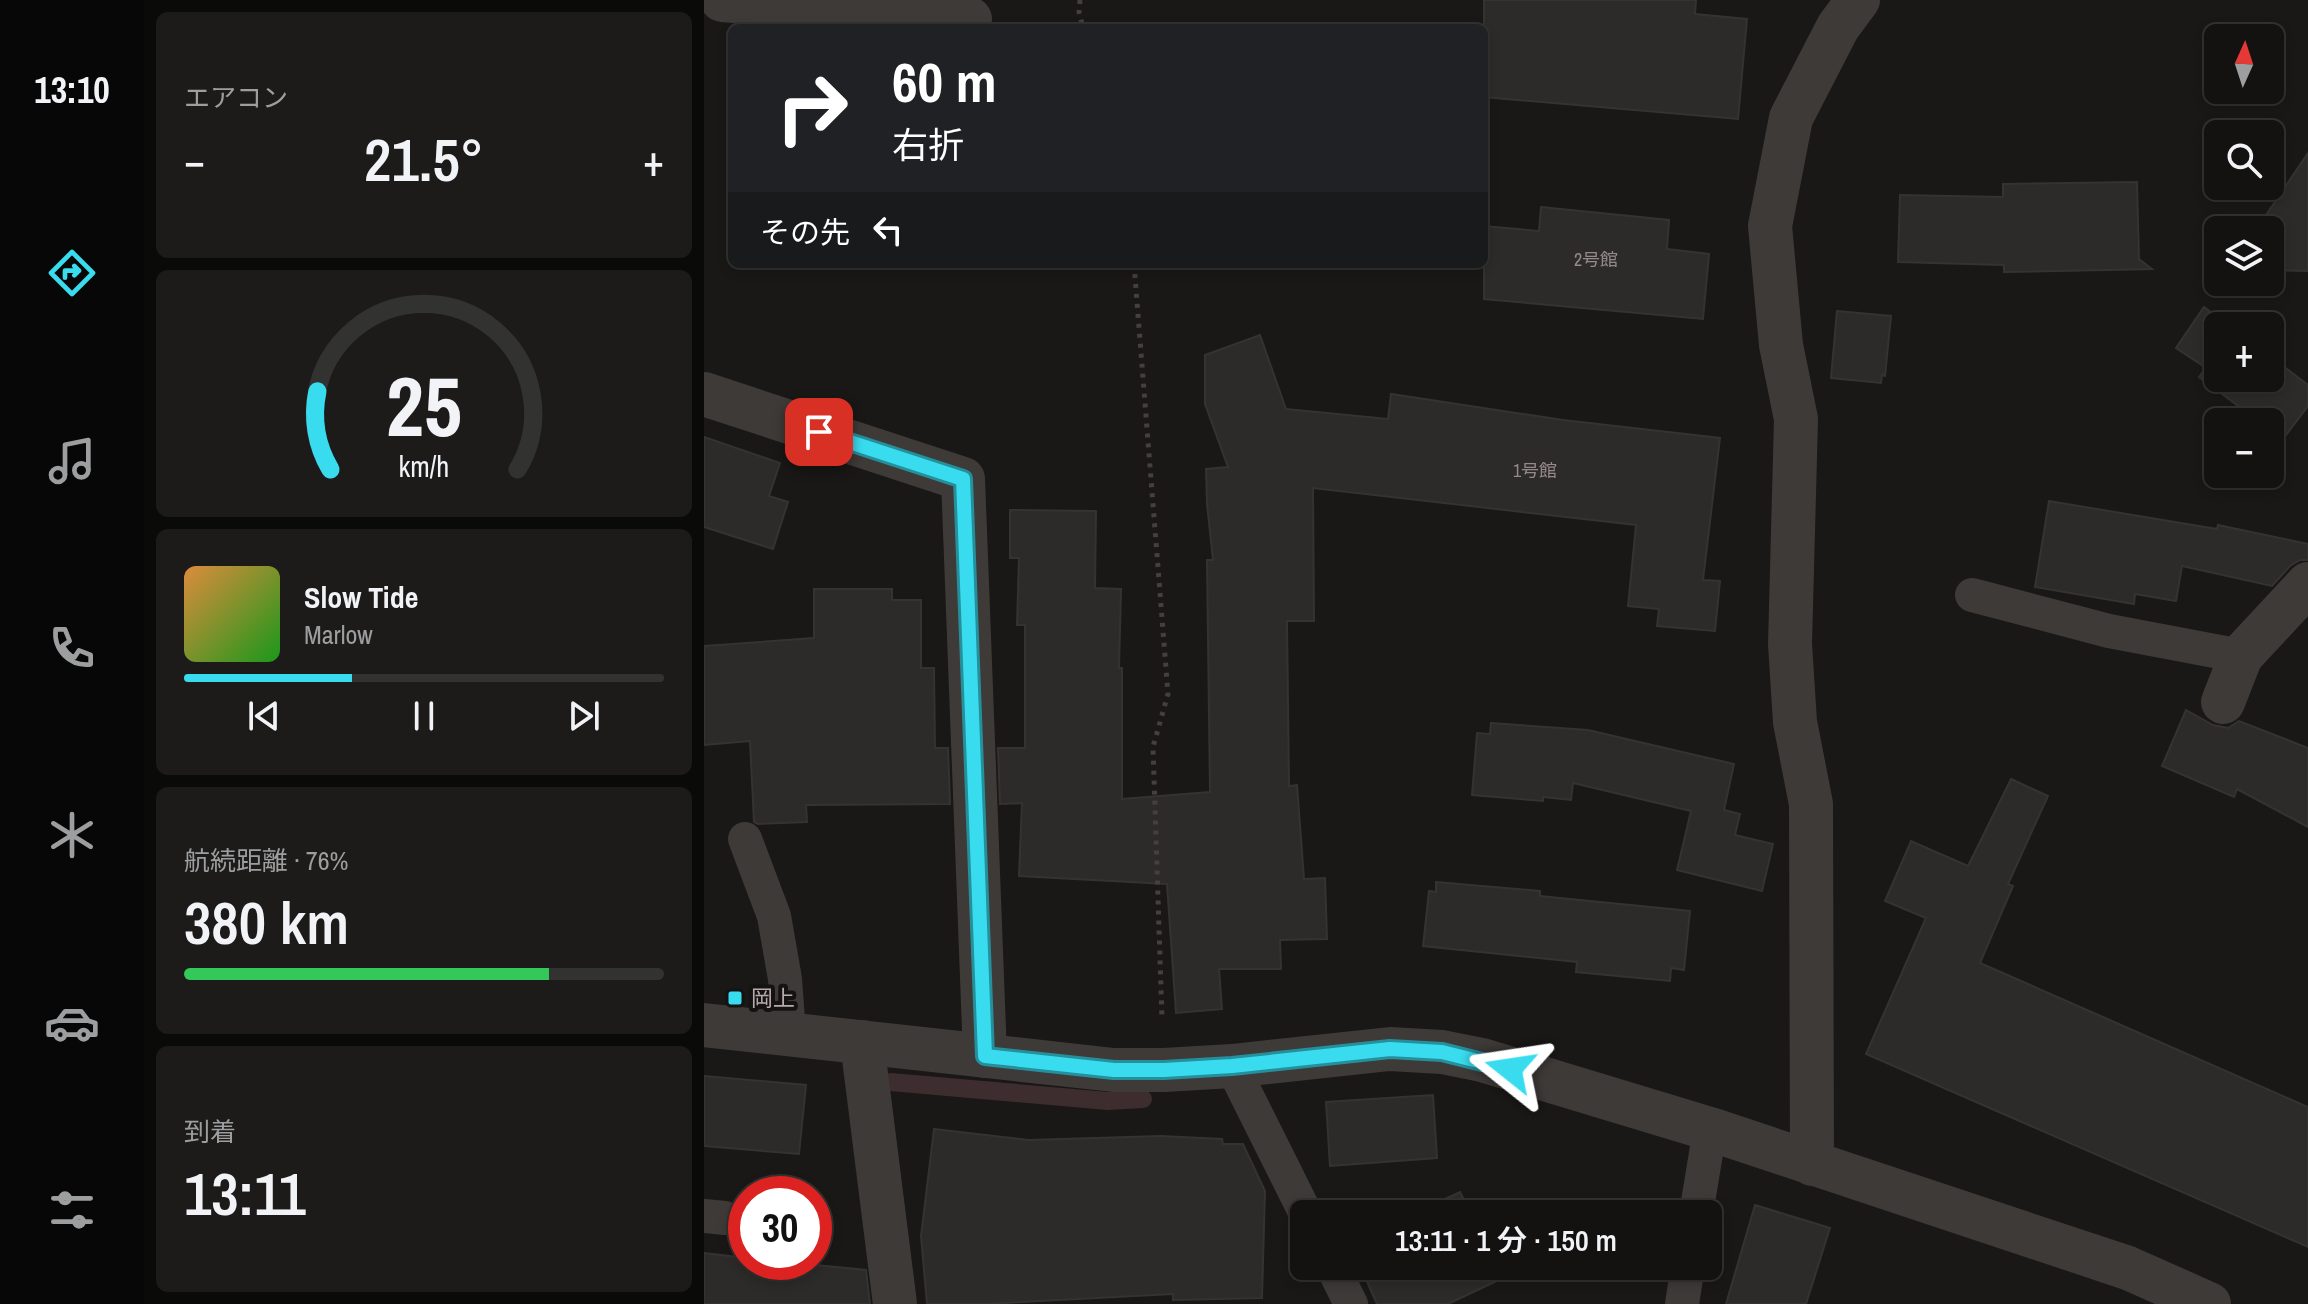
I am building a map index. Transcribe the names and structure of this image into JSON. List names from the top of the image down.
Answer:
{
  "places": {
    "transit": ["岡上"]
  },
  "house_numbers": ["2号館", "1号館"],
  "north": "top",
  "page": {
    "tabs": "13:10",
    "tile": [
      "エアコン",
      ["航続距離 · 76%", "380 km"],
      ["到着", "13:11"]
    ],
    "map_buttons": ["+", "−"],
    "turn": ["60 m", "右折"],
    "heat": ["−", "21.5°", "+"],
    "then": "その先",
    "song": ["Slow Tide", "Marlow"],
    "limit": "30",
    "trip": "13:11 · 1 分 · 150 m",
    "gauge": ["25", "km/h"]
  }
}
